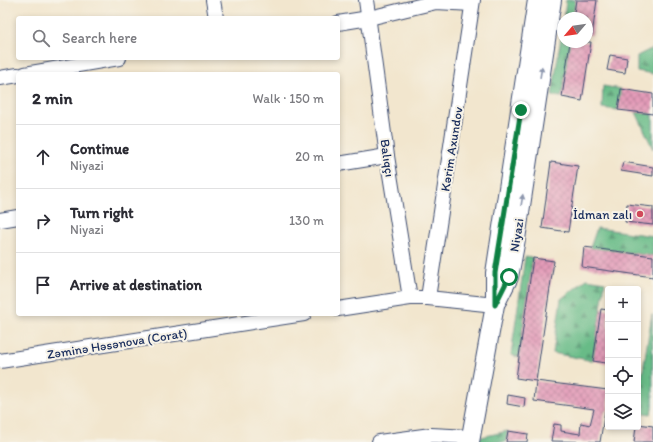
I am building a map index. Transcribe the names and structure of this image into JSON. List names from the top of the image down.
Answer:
{
  "streets": {
    "main road": ["Niyazi"],
    "street": ["Kərim Axundov", "Balıqçı", "Zəminə Həsənova (Corat)"]
  },
  "places": ["İdman zalı"],
  "north": "bottom left",
  "page": {
    "search": "Search here",
    "heading": ["2 min", "Walk · 150 m"],
    "list": [
      ["Continue", "Niyazi", "20 m"],
      ["Turn right", "Niyazi", "130 m"],
      "Arrive at destination"
    ],
    "map_buttons": ["+", "−"]
  }
}
